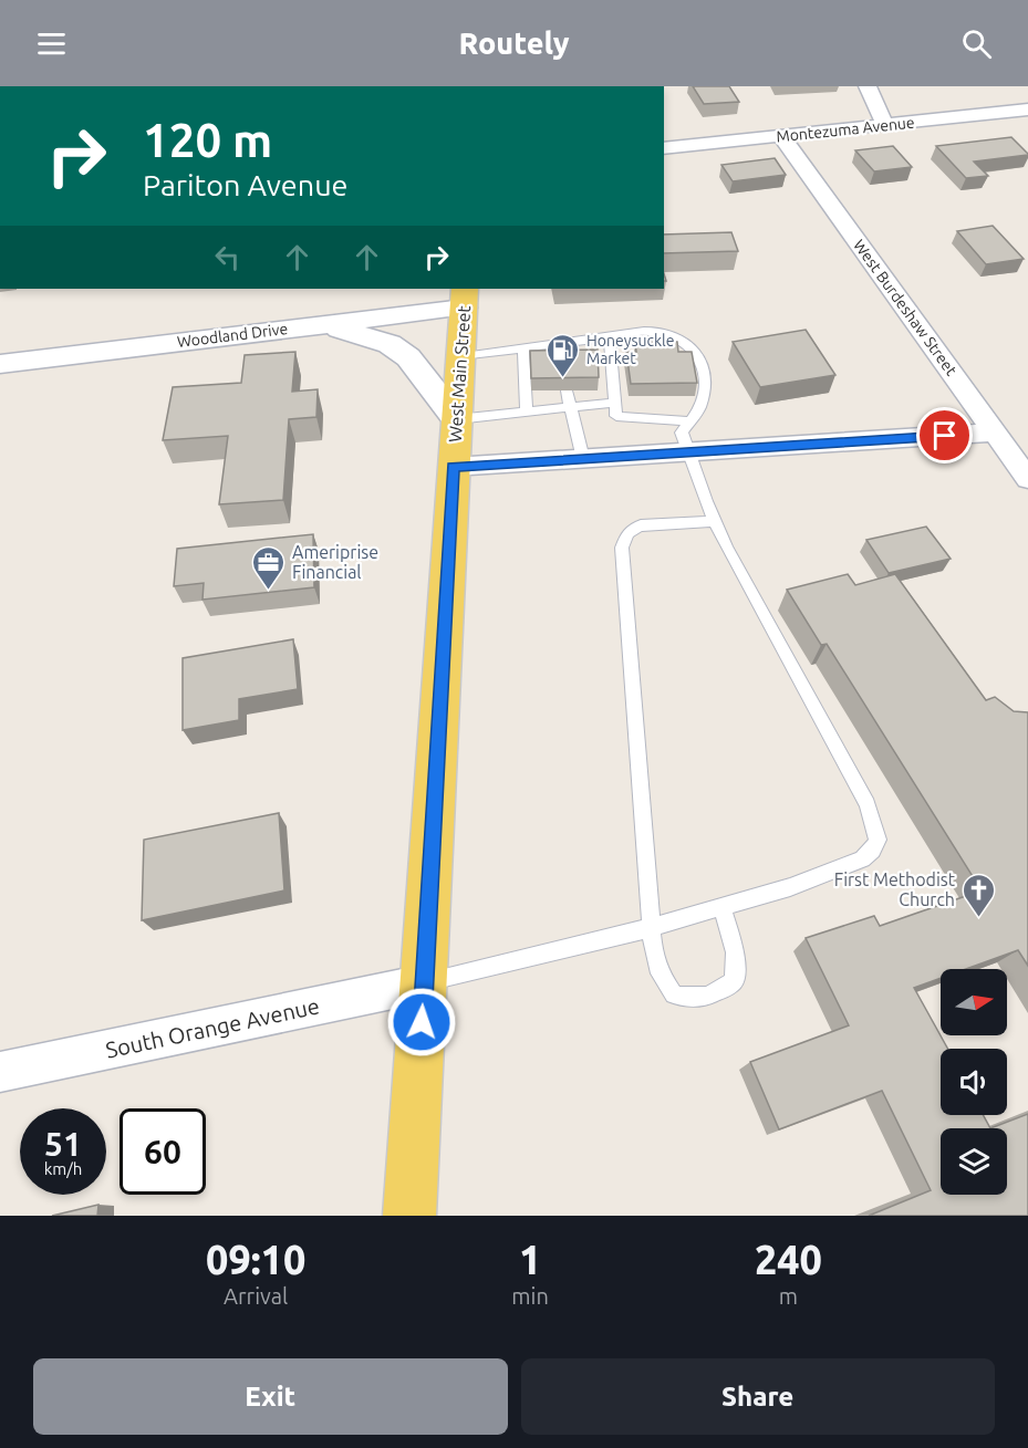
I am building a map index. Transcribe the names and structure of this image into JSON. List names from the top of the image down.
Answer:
{
  "streets": {
    "main road": ["Woodland Drive", "West Main Street"],
    "street": ["Montezuma Avenue", "West Burdeshaw Street", "South Orange Avenue"]
  },
  "crossings": [
    ["Montezuma Avenue", "West Burdeshaw Street"],
    ["Woodland Drive", "West Main Street"],
    ["West Main Street", "South Orange Avenue"]
  ],
  "places": {
    "fuel station": ["Honeysuckle Market"],
    "office": ["Ameriprise Financial"],
    "church": ["First Methodist Church"]
  },
  "north": "right",
  "page": {
    "header": "Routely",
    "turn": ["120 m", "Pariton Avenue"],
    "speed": "51 km/h",
    "limit": "60",
    "eta": [
      "09:10",
      "Arrival",
      "1",
      "min",
      "240",
      "m"
    ],
    "buttons": ["Exit", "Share"]
  }
}
